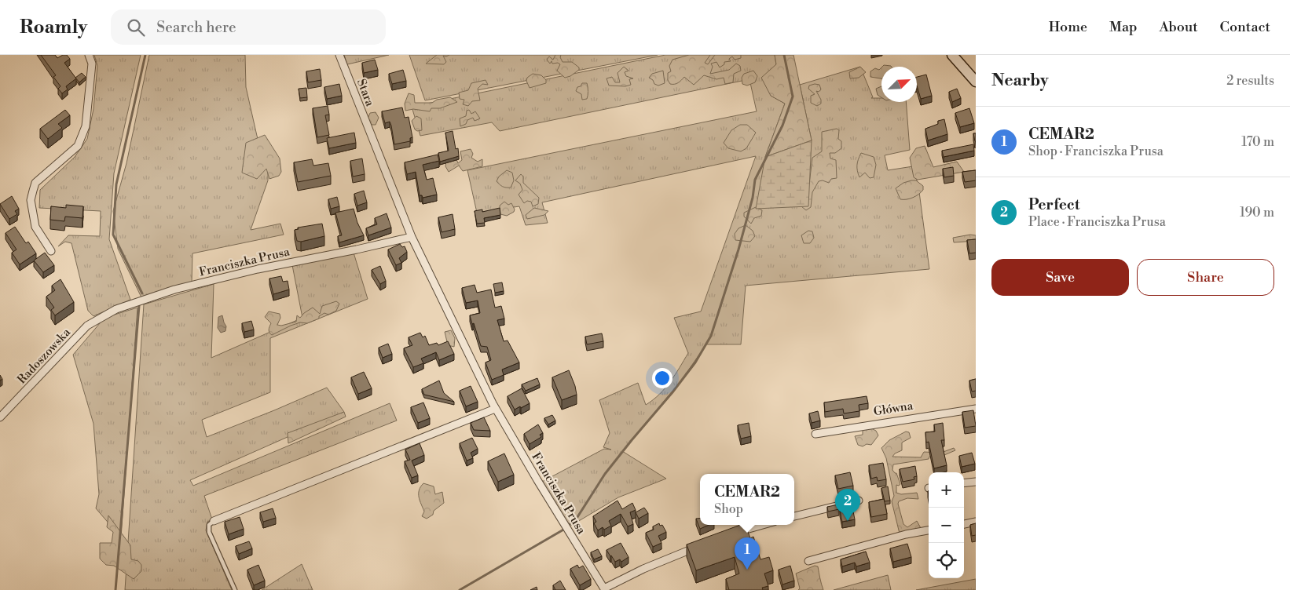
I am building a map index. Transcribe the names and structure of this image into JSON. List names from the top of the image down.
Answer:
{
  "streets": {
    "street": [
      "Stara",
      "Franciszka Prusa",
      "Radoszowska",
      "Główna"
    ]
  },
  "crossings": [
    ["Stara", "Franciszka Prusa"],
    ["Franciszka Prusa", "Radoszowska"]
  ],
  "north": "top right",
  "page": {
    "header": "Roamly",
    "search": "Search here",
    "nav": [
      "Home",
      "Map",
      "About",
      "Contact"
    ],
    "heading": ["Nearby", "2 results"],
    "list": [
      {
        "mark": "1",
        "name": "CEMAR2",
        "note": "Shop · Franciszka Prusa",
        "value": "170 m"
      },
      {
        "mark": "2",
        "name": "Perfect",
        "note": "Place · Franciszka Prusa",
        "value": "190 m"
      }
    ],
    "buttons": ["Save", "Share"],
    "map_buttons": ["+", "−"],
    "popup": ["CEMAR2", "Shop"],
    "pins": ["2", "1"]
  }
}
